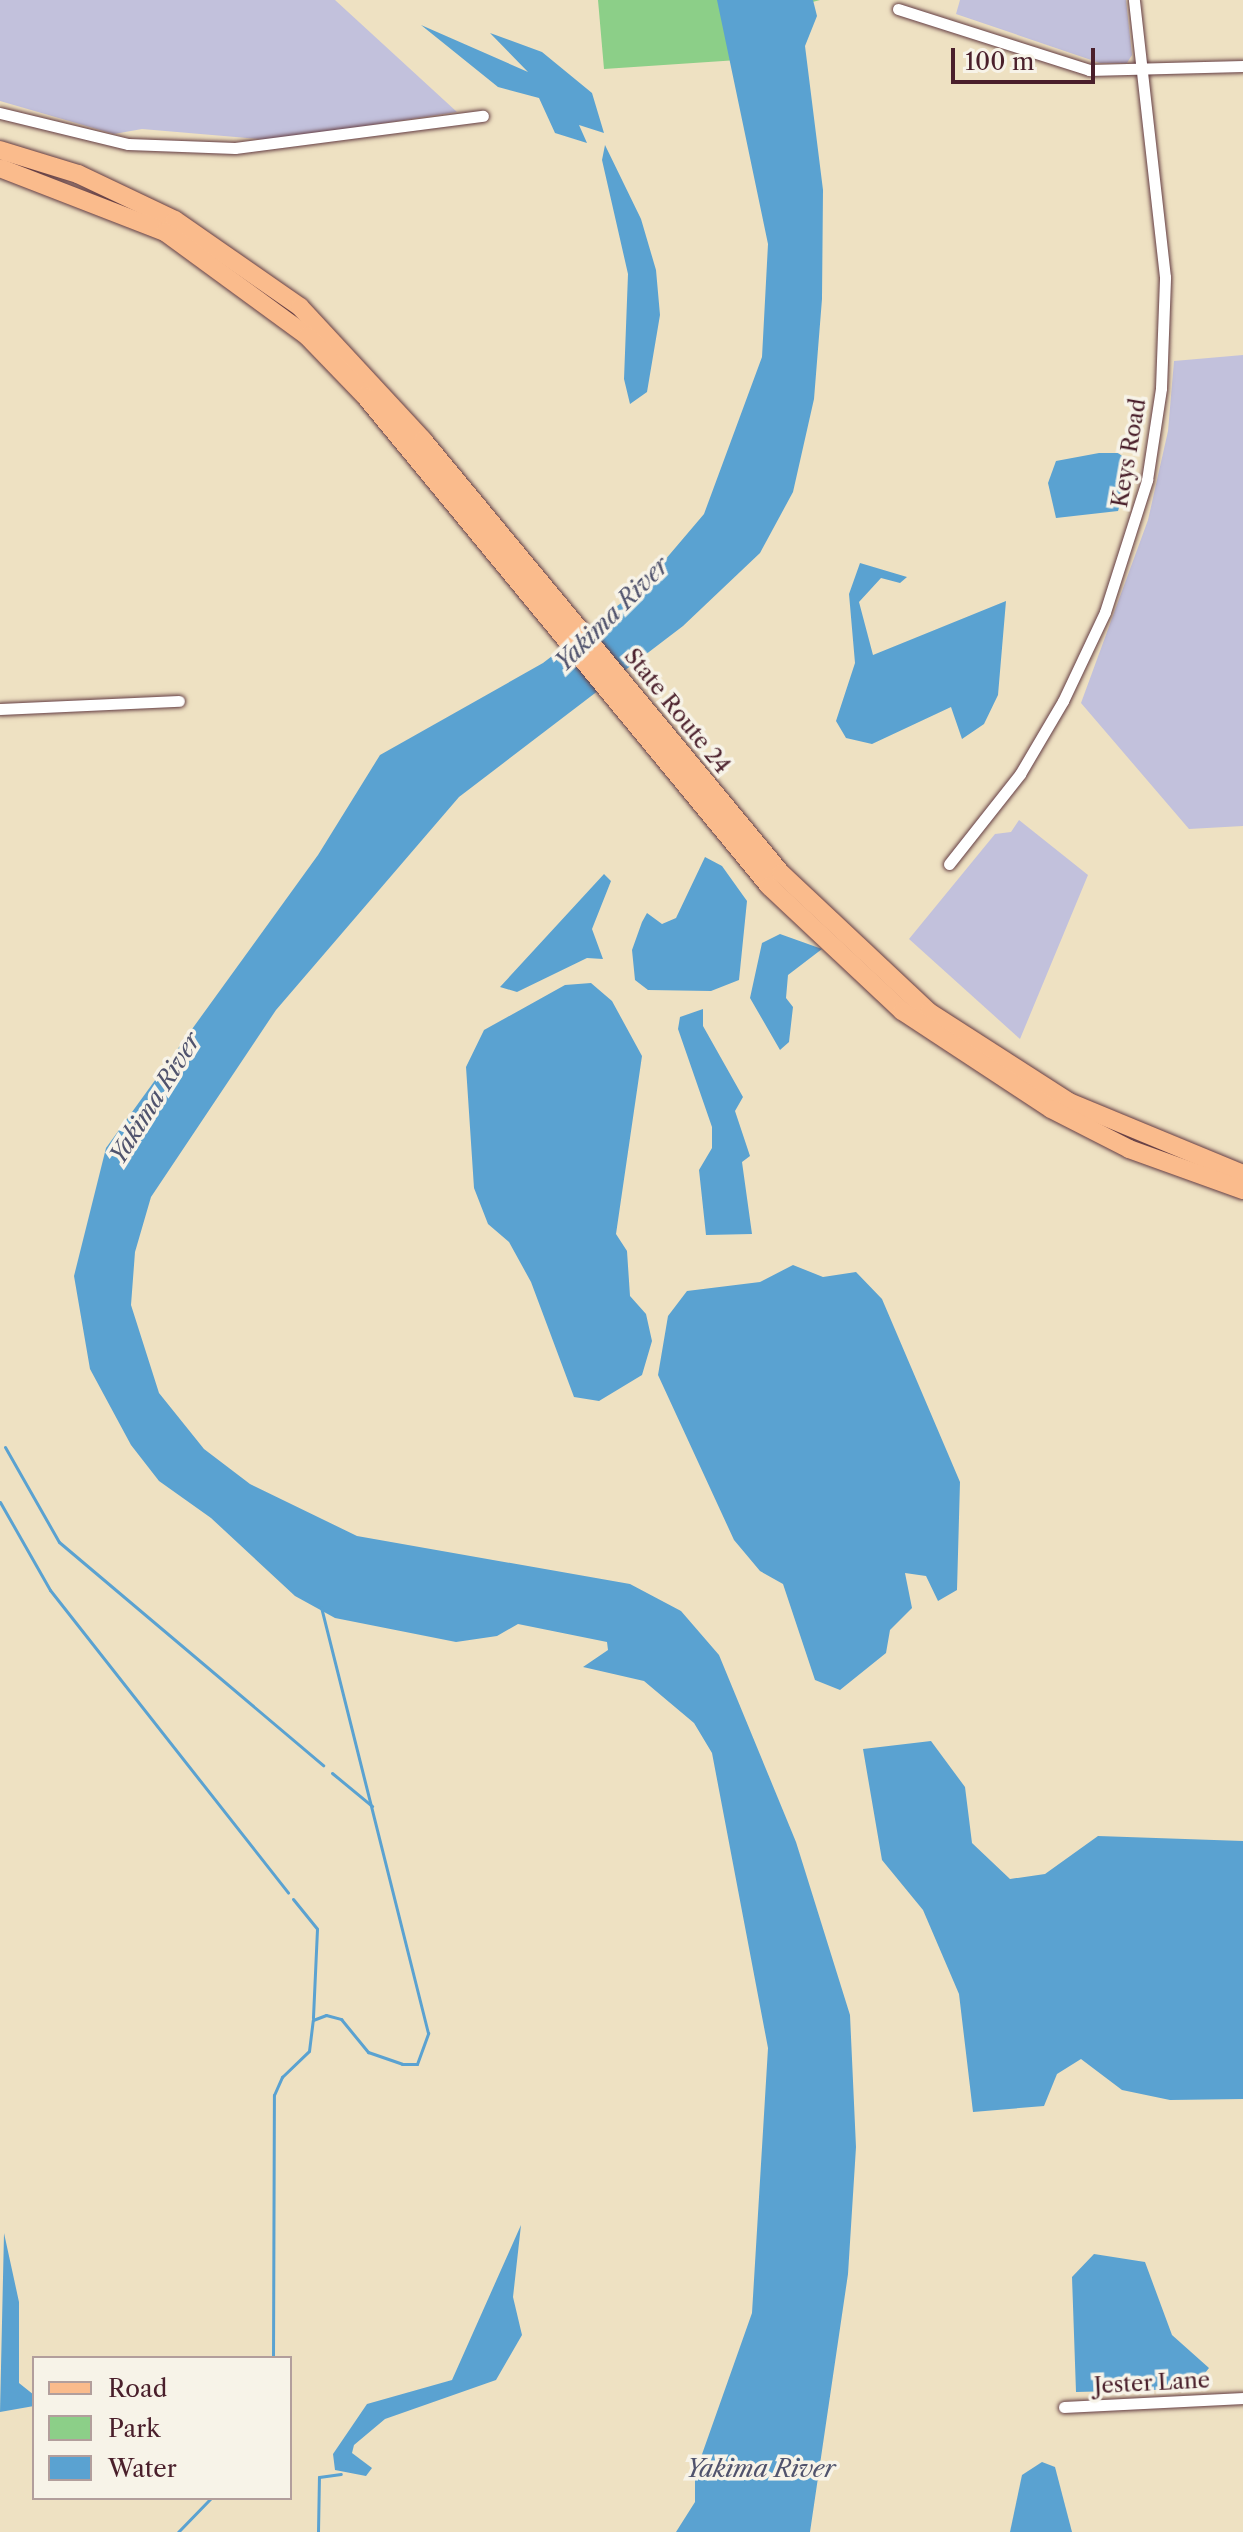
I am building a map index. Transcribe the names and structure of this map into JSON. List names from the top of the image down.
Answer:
{
  "streets": {
    "main road": ["State Route 24"],
    "street": ["Keys Road", "Jester Lane"]
  },
  "water": ["Yakima River"],
  "legend": ["Road", "Park", "Water"],
  "scale_bar": "100 m"
}
